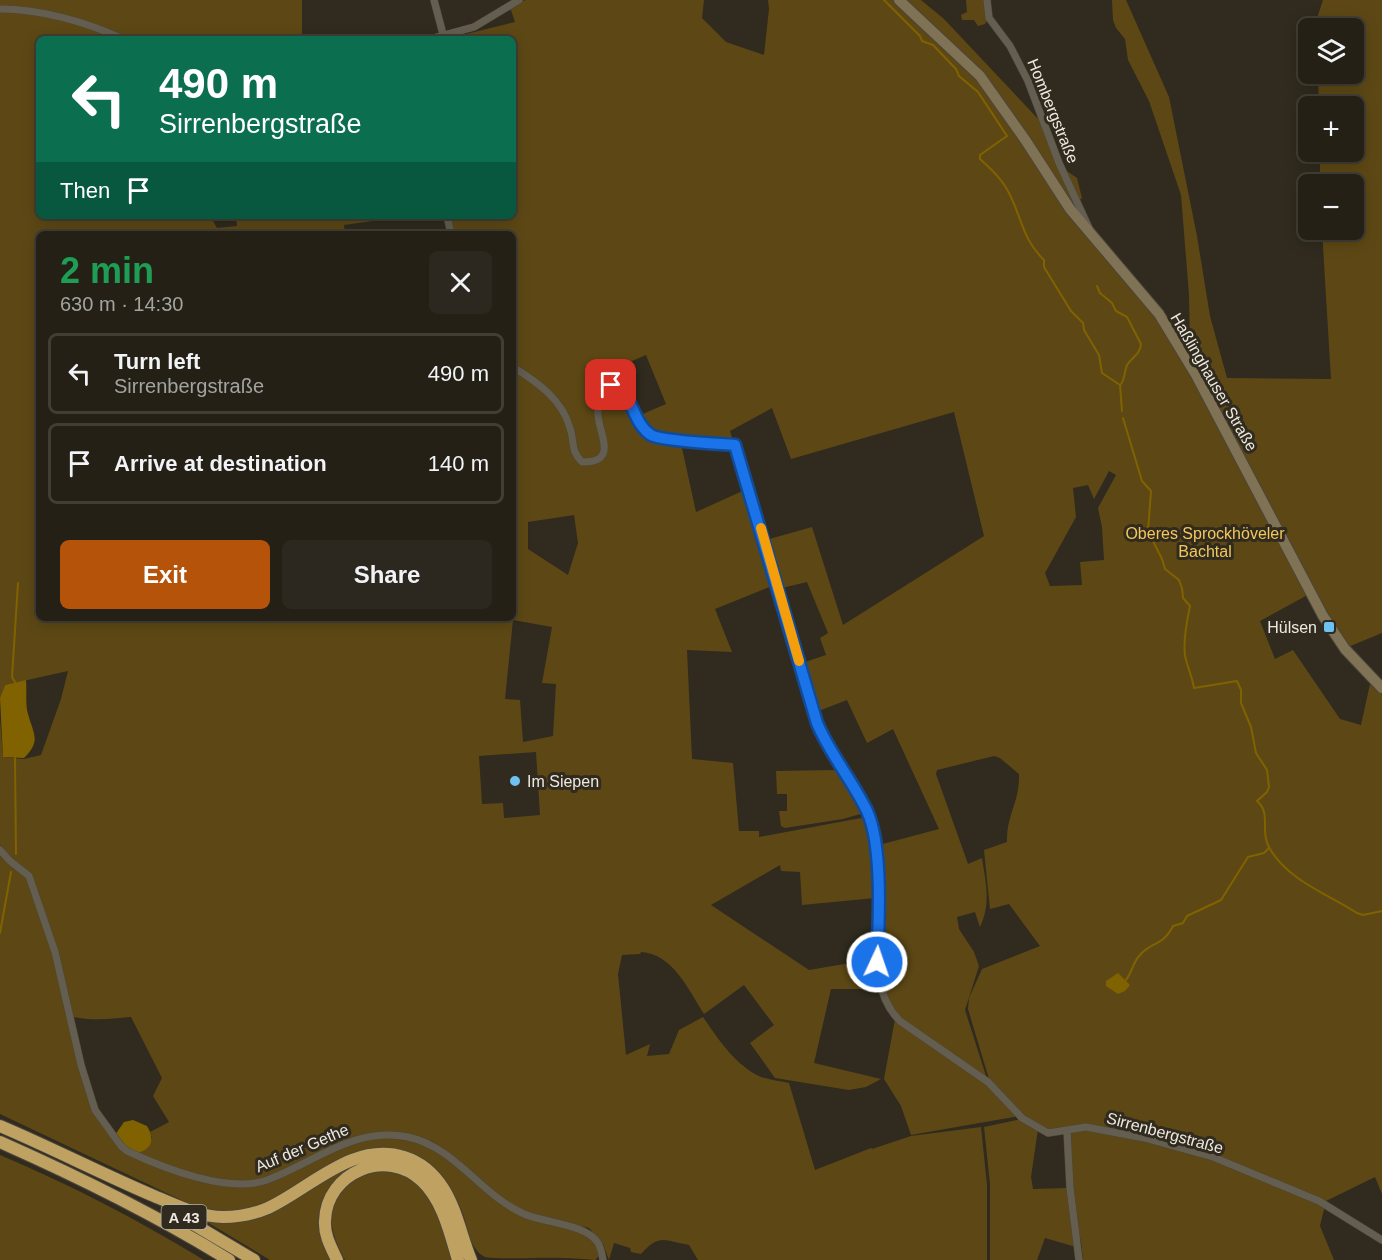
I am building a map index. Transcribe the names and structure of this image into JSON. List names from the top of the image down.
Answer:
{
  "streets": {
    "highway": ["A 43"],
    "main road": ["Haßlinghauser Straße"],
    "street": ["Hombergstraße", "Sirrenbergstraße", "Auf der Gethe"]
  },
  "crossings": [
    ["Hombergstraße", "Haßlinghauser Straße"]
  ],
  "parks": ["Oberes Sprockhöveler Bachtal"],
  "places": {
    "transit": ["Hülsen"],
    "other": ["Im Siepen"]
  },
  "page": {
    "map_buttons": ["+", "−"],
    "turn": ["490 m", "Sirrenbergstraße"],
    "then": "Then",
    "heading": ["2 min", "630 m · 14:30"],
    "list": [
      {
        "name": "Turn left",
        "note": "Sirrenbergstraße",
        "value": "490 m"
      },
      {
        "name": "Arrive at destination",
        "value": "140 m"
      }
    ],
    "buttons": ["Exit", "Share"]
  }
}
